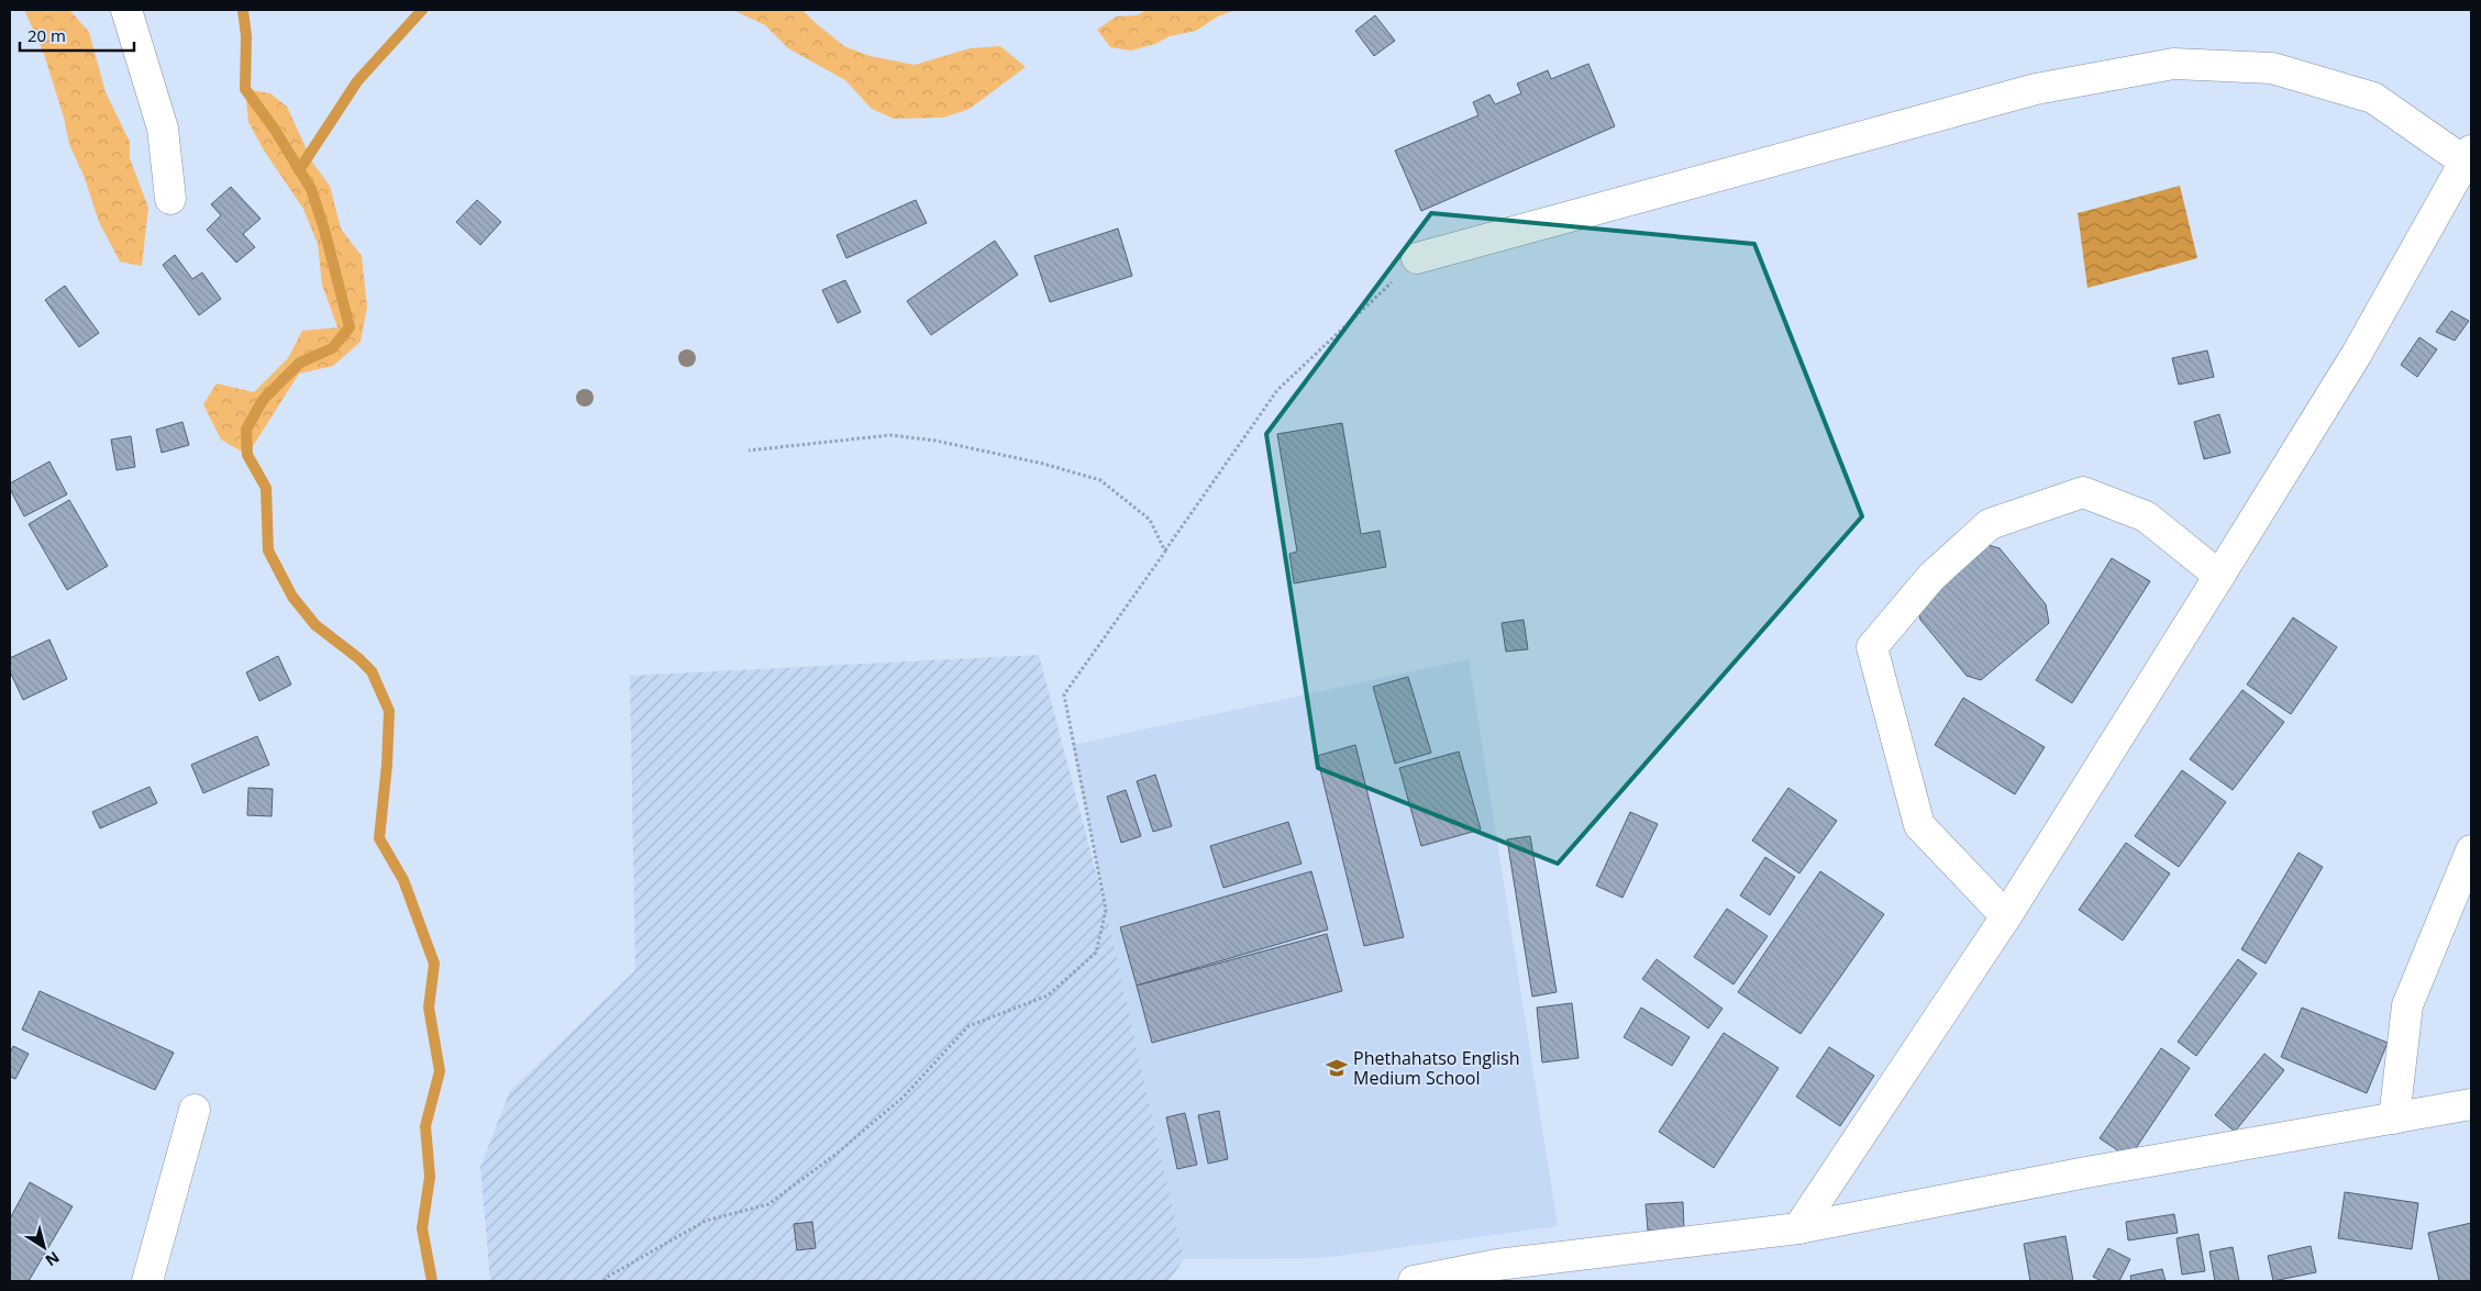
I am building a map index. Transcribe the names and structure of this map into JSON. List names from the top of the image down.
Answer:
{
  "places": {
    "school or university": ["Phethahatso English Medium School"]
  },
  "scale_bar": "20 m",
  "north": "bottom right"
}
